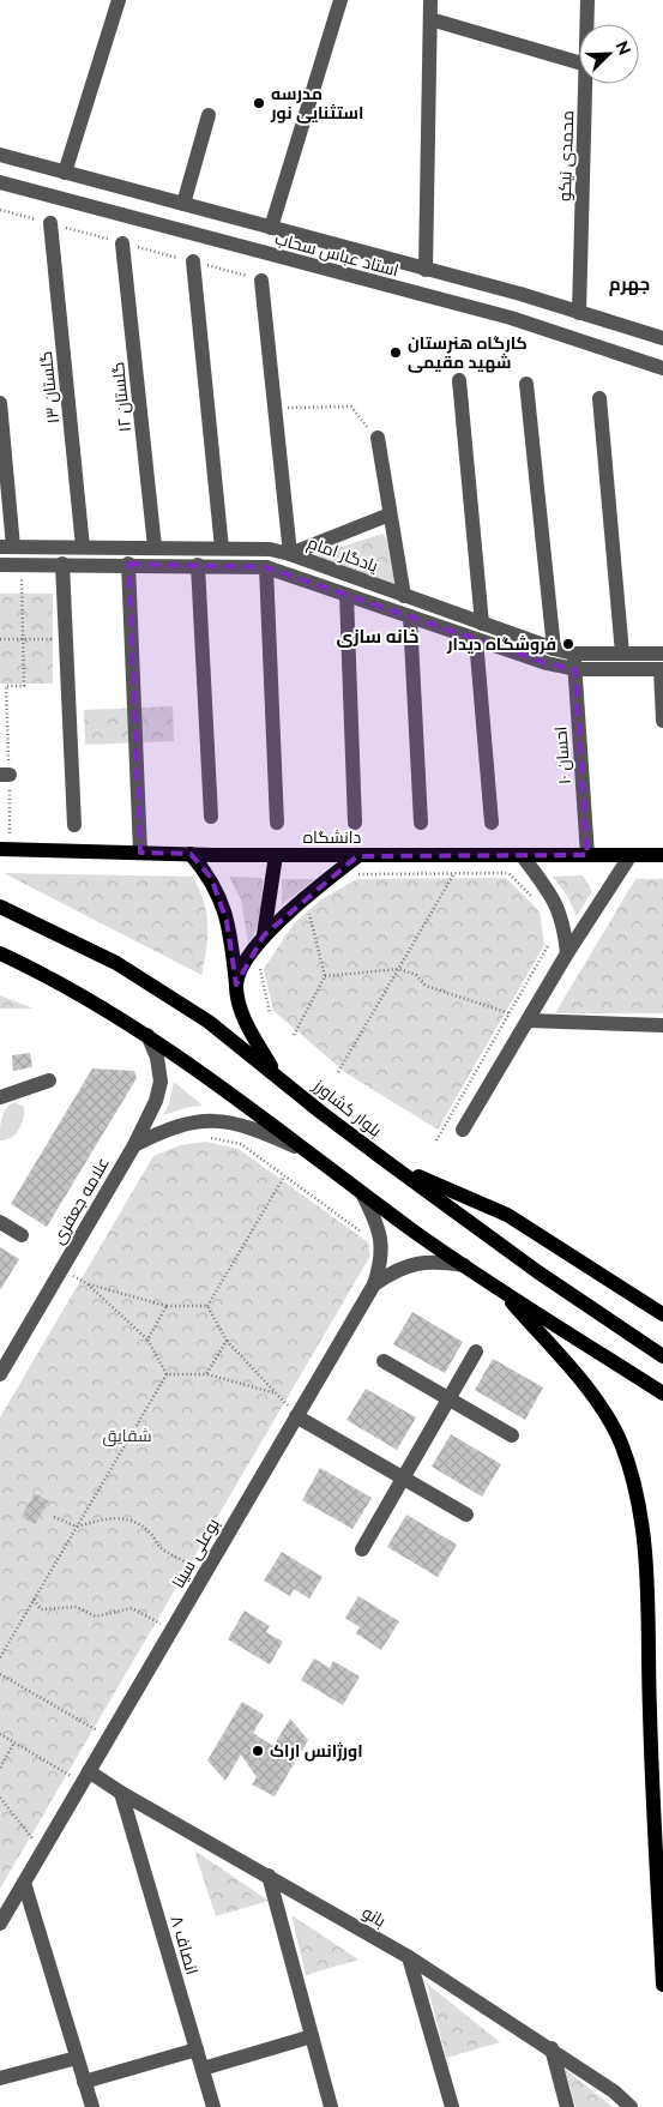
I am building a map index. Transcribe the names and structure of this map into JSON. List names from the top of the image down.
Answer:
{
  "streets": {
    "main road": ["دانشگاه", "بلوار کشاورز"],
    "street": [
      "محمدی نیکو",
      "استاد عباس سحاب",
      "گلستان ۱۳",
      "گلستان ۱۲",
      "یادگار امام",
      "احسان ۱۰",
      "علامه جعفری",
      "بوعلی سینا",
      "بانو",
      "انصاف ۸"
    ]
  },
  "crossings": [
    ["محمدی نیکو", "استاد عباس سحاب"],
    ["گلستان ۱۳", "یادگار امام"],
    ["گلستان ۱۲", "یادگار امام"],
    ["یادگار امام", "احسان ۱۰"],
    ["احسان ۱۰", "دانشگاه"],
    ["بوعلی سینا", "بانو"],
    ["بانو", "انصاف ۸"]
  ],
  "districts": ["جهرم", "خانه سازی"],
  "parks": ["شقایق"],
  "places": [
    "مدرسه استثنایی نور",
    "کارگاه هنرستان شهید مقیمی",
    "فروشگاه دیدار",
    "اورژانس اراک"
  ],
  "north": "top right"
}
